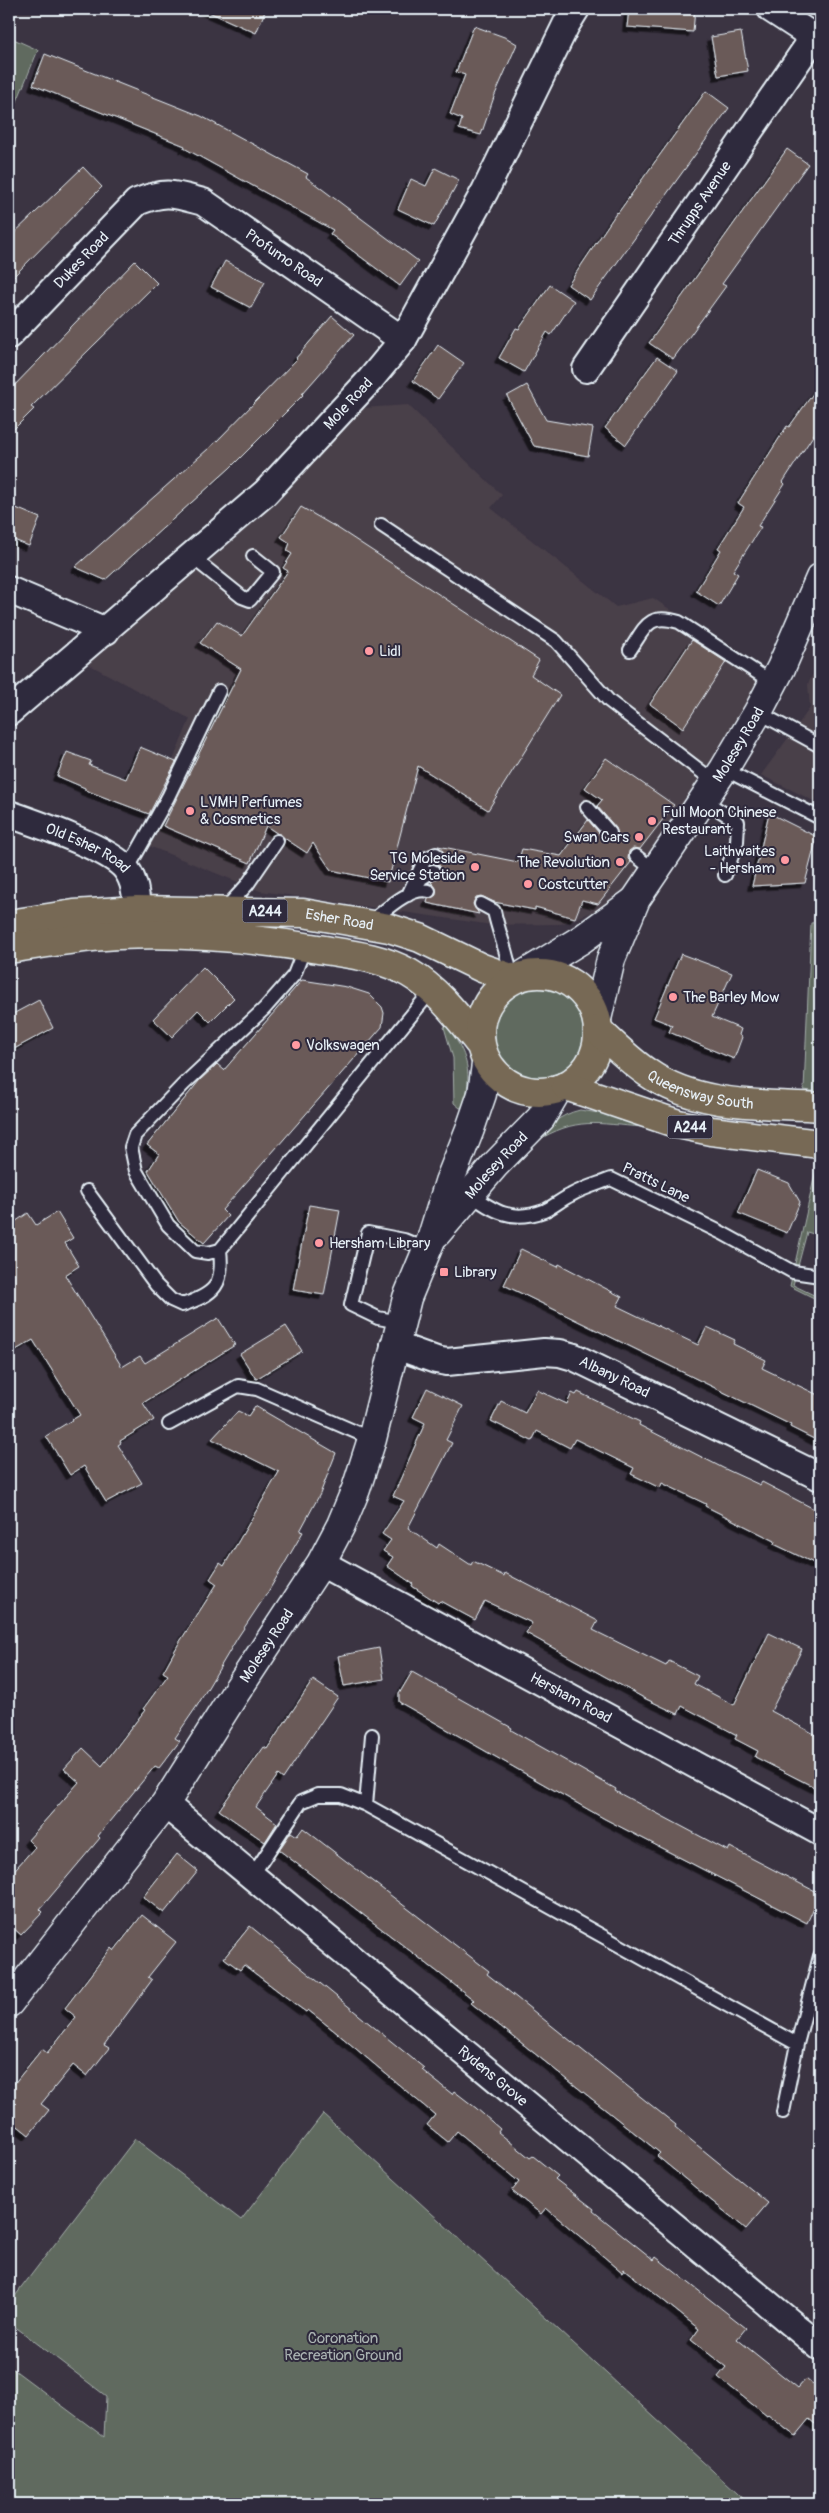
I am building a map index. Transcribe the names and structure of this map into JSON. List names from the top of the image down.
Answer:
{
  "streets": {
    "main road": ["A244", "Esher Road", "Queensway South"],
    "street": [
      "Thrupps Avenue",
      "Profumo Road",
      "Dukes Road",
      "Mole Road",
      "Molesey Road",
      "Old Esher Road",
      "Albany Road",
      "Hersham Road",
      "Rydens Grove"
    ],
    "lane": ["Pratts Lane"]
  },
  "crossings": [
    ["Profumo Road", "Dukes Road"],
    ["Profumo Road", "Mole Road"],
    ["Molesey Road", "A244"],
    ["Molesey Road", "Esher Road"],
    ["Molesey Road", "Queensway South"],
    ["Molesey Road", "Pratts Lane"],
    ["Molesey Road", "Albany Road"],
    ["Molesey Road", "Hersham Road"],
    ["Molesey Road", "Rydens Grove"],
    ["Old Esher Road", "Esher Road"],
    ["A244", "Esher Road"],
    ["A244", "Queensway South"],
    ["Esher Road", "Queensway South"]
  ],
  "parks": ["Coronation Recreation Ground"],
  "places": {
    "other": [
      "Lidl",
      "LVMH Perfumes & Cosmetics",
      "Full Moon Chinese Restaurant",
      "Swan Cars",
      "Laithwaites - Hersham",
      "The Revolution",
      "TG Moleside Service Station",
      "Costcutter",
      "The Barley Mow",
      "Volkswagen",
      "Hersham Library"
    ],
    "transit": ["Library"]
  }
}
